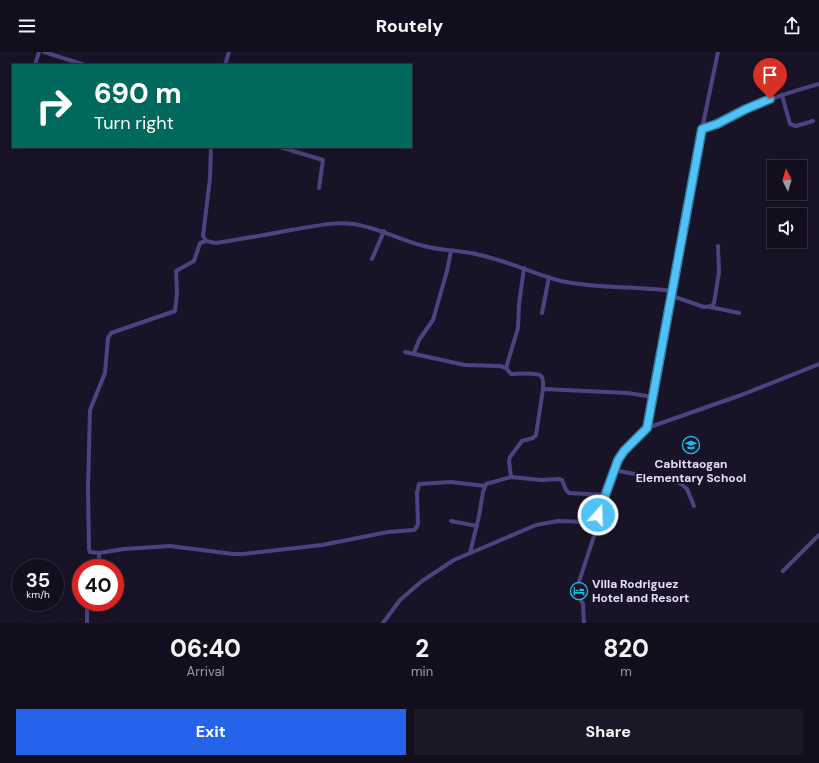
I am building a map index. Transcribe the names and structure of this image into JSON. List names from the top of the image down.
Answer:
{
  "places": {
    "school or university": ["Cabittaogan Elementary School"],
    "hotel": ["Villa Rodriguez Hotel and Resort"]
  },
  "north": "top",
  "page": {
    "header": "Routely",
    "turn": ["690 m", "Turn right"],
    "speed": "35 km/h",
    "limit": "40",
    "eta": [
      "06:40",
      "Arrival",
      "2",
      "min",
      "820",
      "m"
    ],
    "buttons": ["Exit", "Share"]
  }
}
